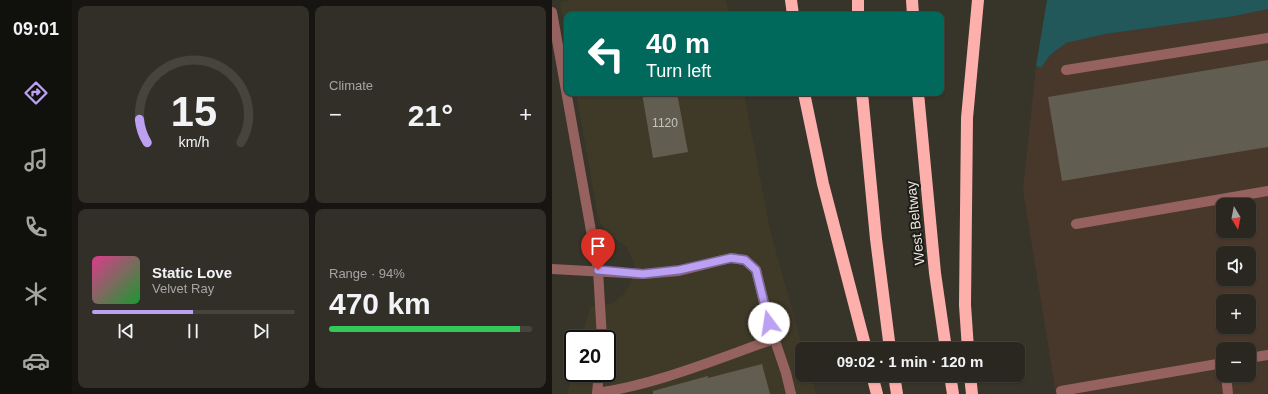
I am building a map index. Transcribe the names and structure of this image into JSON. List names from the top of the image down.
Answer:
{
  "streets": {
    "highway": ["West Beltway"]
  },
  "house_numbers": ["1120"],
  "north": "bottom",
  "page": {
    "tabs": "09:01",
    "tile": [
      "Climate",
      ["Range · 94%", "470 km"]
    ],
    "turn": ["40 m", "Turn left"],
    "heat": ["−", "21°", "+"],
    "map_buttons": ["+", "−"],
    "song": ["Static Love", "Velvet Ray"],
    "limit": "20",
    "trip": "09:02 · 1 min · 120 m",
    "gauge": ["15", "km/h"]
  }
}
